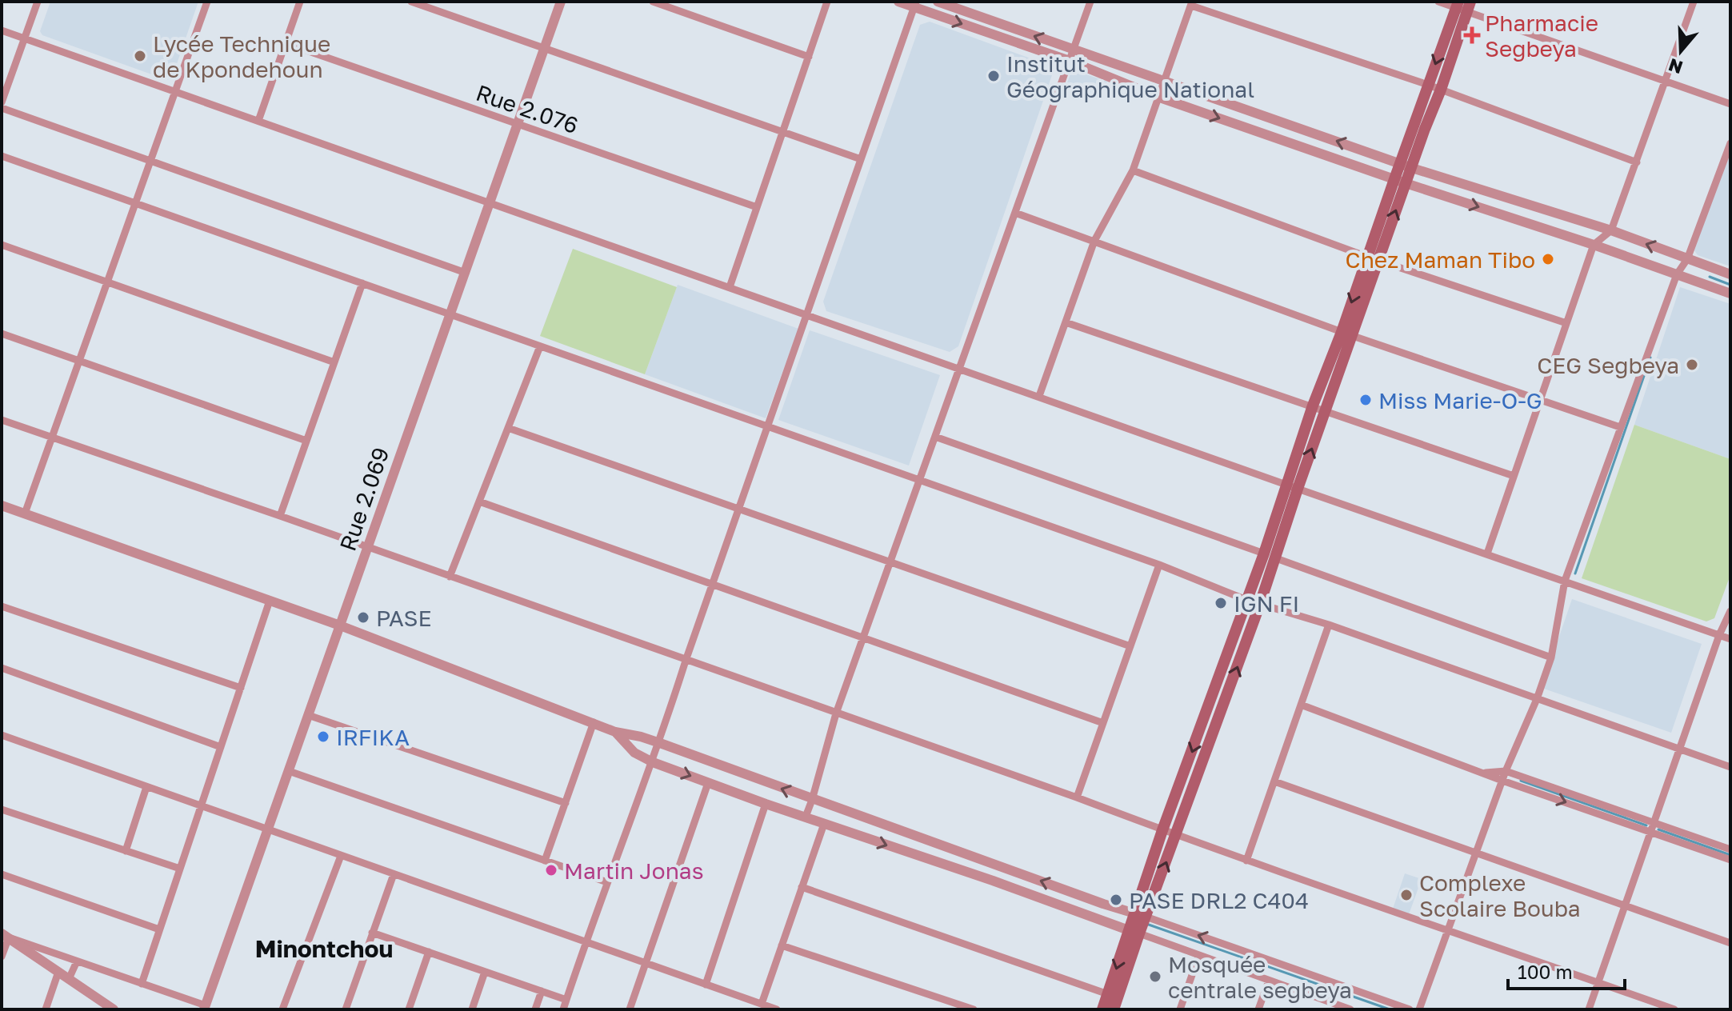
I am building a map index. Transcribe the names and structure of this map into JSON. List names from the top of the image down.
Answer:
{
  "streets": {
    "street": ["Rue 2.076", "Rue 2.069"]
  },
  "crossings": [
    ["Rue 2.076", "Rue 2.069"]
  ],
  "districts": ["Minontchou"],
  "places": {
    "health": ["Pharmacie Segbeya"],
    "other": [
      "Lycée Technique de Kpondehoun",
      "Institut Géographique National",
      "Chez Maman Tibo",
      "CEG Segbeya",
      "Miss Marie-O-G",
      "IGN FI",
      "PASE",
      "IRFIKA",
      "Martin Jonas",
      "Complexe Scolaire Bouba",
      "PASE DRL2 C404",
      "Mosquée centrale segbeya"
    ]
  },
  "scale_bar": "100 m",
  "north": "bottom"
}
